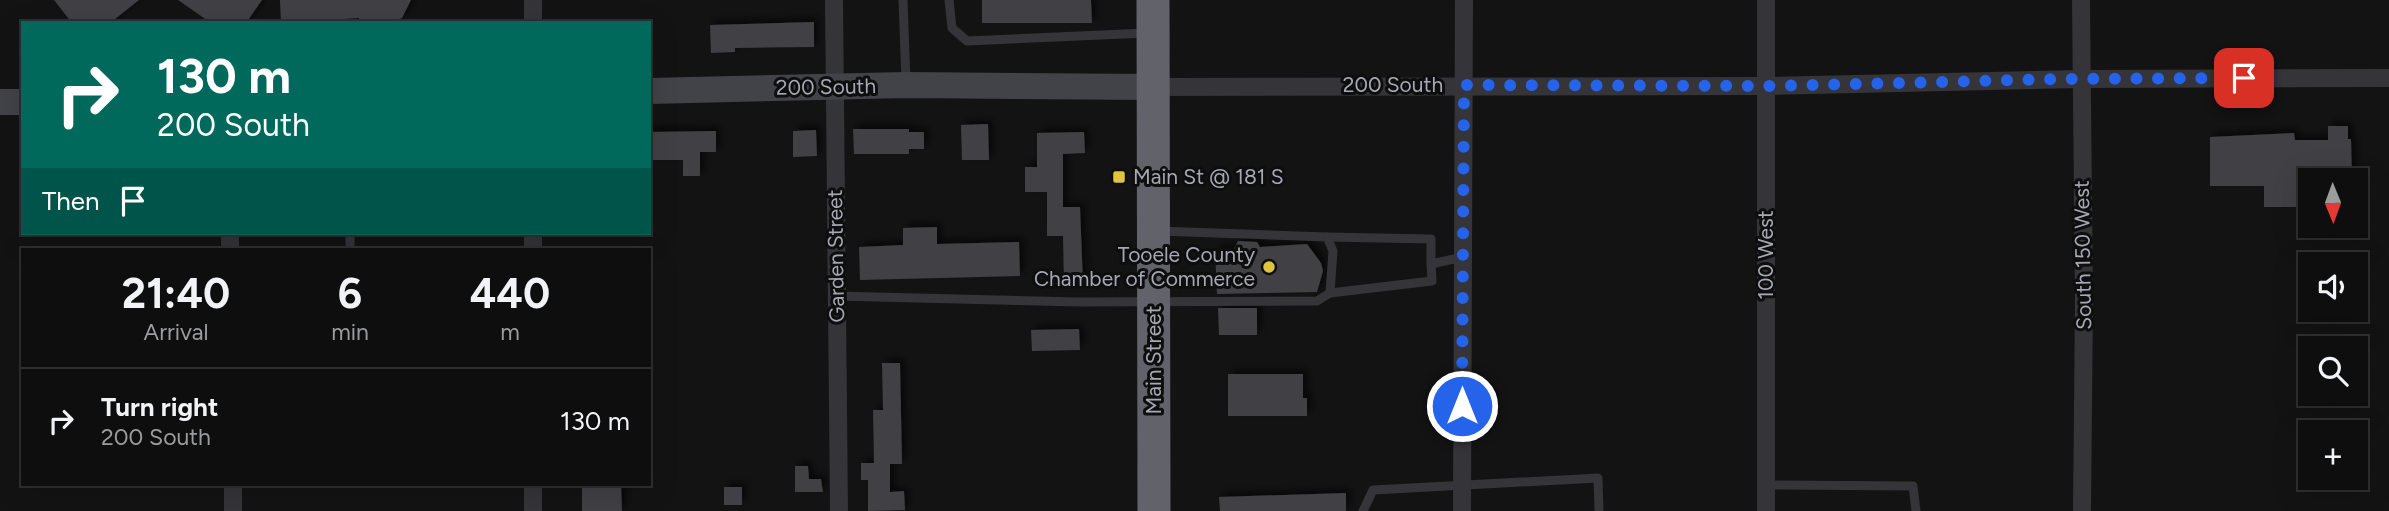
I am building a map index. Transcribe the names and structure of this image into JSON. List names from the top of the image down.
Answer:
{
  "streets": {
    "highway": ["Main Street"],
    "street": [
      "200 South",
      "100 West",
      "South 150 West",
      "Garden Street"
    ]
  },
  "crossings": [
    ["200 South", "100 West"],
    ["200 South", "South 150 West"],
    ["200 South", "Garden Street"],
    ["200 South", "Main Street"]
  ],
  "places": {
    "transit": ["Main St @ 181 S"],
    "other": ["Tooele County Chamber of Commerce"]
  },
  "north": "bottom",
  "page": {
    "turn": ["130 m", "200 South"],
    "map_buttons": "+",
    "then": "Then",
    "eta": [
      "21:40",
      "Arrival",
      "6",
      "min",
      "440",
      "m"
    ],
    "list": [
      {
        "name": "Turn right",
        "note": "200 South",
        "value": "130 m"
      }
    ]
  }
}
